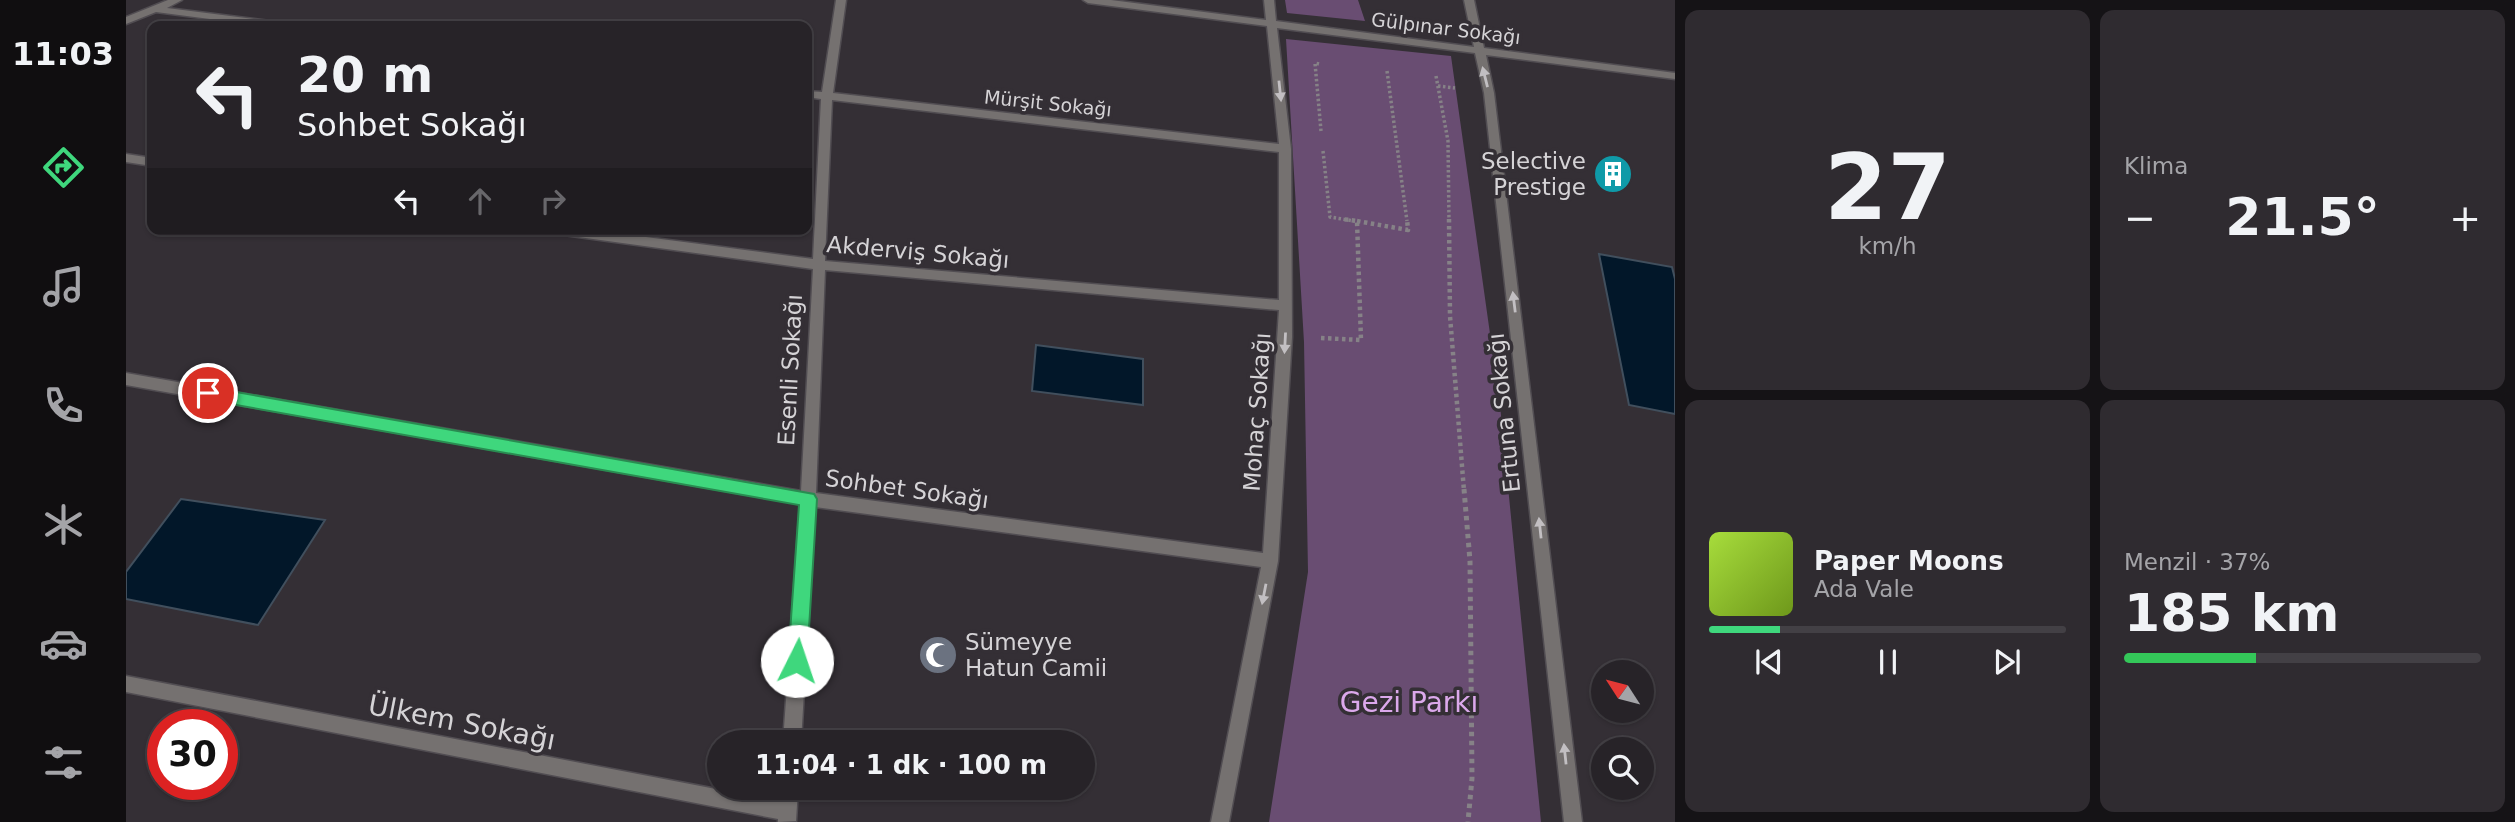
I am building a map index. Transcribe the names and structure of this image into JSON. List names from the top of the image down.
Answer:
{
  "streets": {
    "street": [
      "Gülpınar Sokağı",
      "Mürşit Sokağı",
      "Akderviş Sokağı",
      "Esenli Sokağı",
      "Mohaç Sokağı",
      "Ertuna Sokağı",
      "Sohbet Sokağı",
      "Ülkem Sokağı"
    ]
  },
  "crossings": [
    ["Gülpınar Sokağı", "Mohaç Sokağı"],
    ["Gülpınar Sokağı", "Ertuna Sokağı"],
    ["Mürşit Sokağı", "Esenli Sokağı"],
    ["Mürşit Sokağı", "Mohaç Sokağı"],
    ["Akderviş Sokağı", "Esenli Sokağı"],
    ["Akderviş Sokağı", "Mohaç Sokağı"],
    ["Esenli Sokağı", "Sohbet Sokağı"],
    ["Mohaç Sokağı", "Sohbet Sokağı"]
  ],
  "one_way": ["Mohaç Sokağı", "Ertuna Sokağı"],
  "parks": ["Gezi Parkı"],
  "places": {
    "building": ["Selective Prestige"],
    "mosque": ["Sümeyye Hatun Camii"]
  },
  "north": "top left",
  "page": {
    "tabs": "11:03",
    "tile": [
      ["27", "km/h"],
      "Klima",
      ["Menzil · 37%", "185 km"]
    ],
    "turn": ["20 m", "Sohbet Sokağı"],
    "heat": ["−", "21.5°", "+"],
    "song": ["Paper Moons", "Ada Vale"],
    "limit": "30",
    "trip": "11:04 · 1 dk · 100 m"
  }
}
